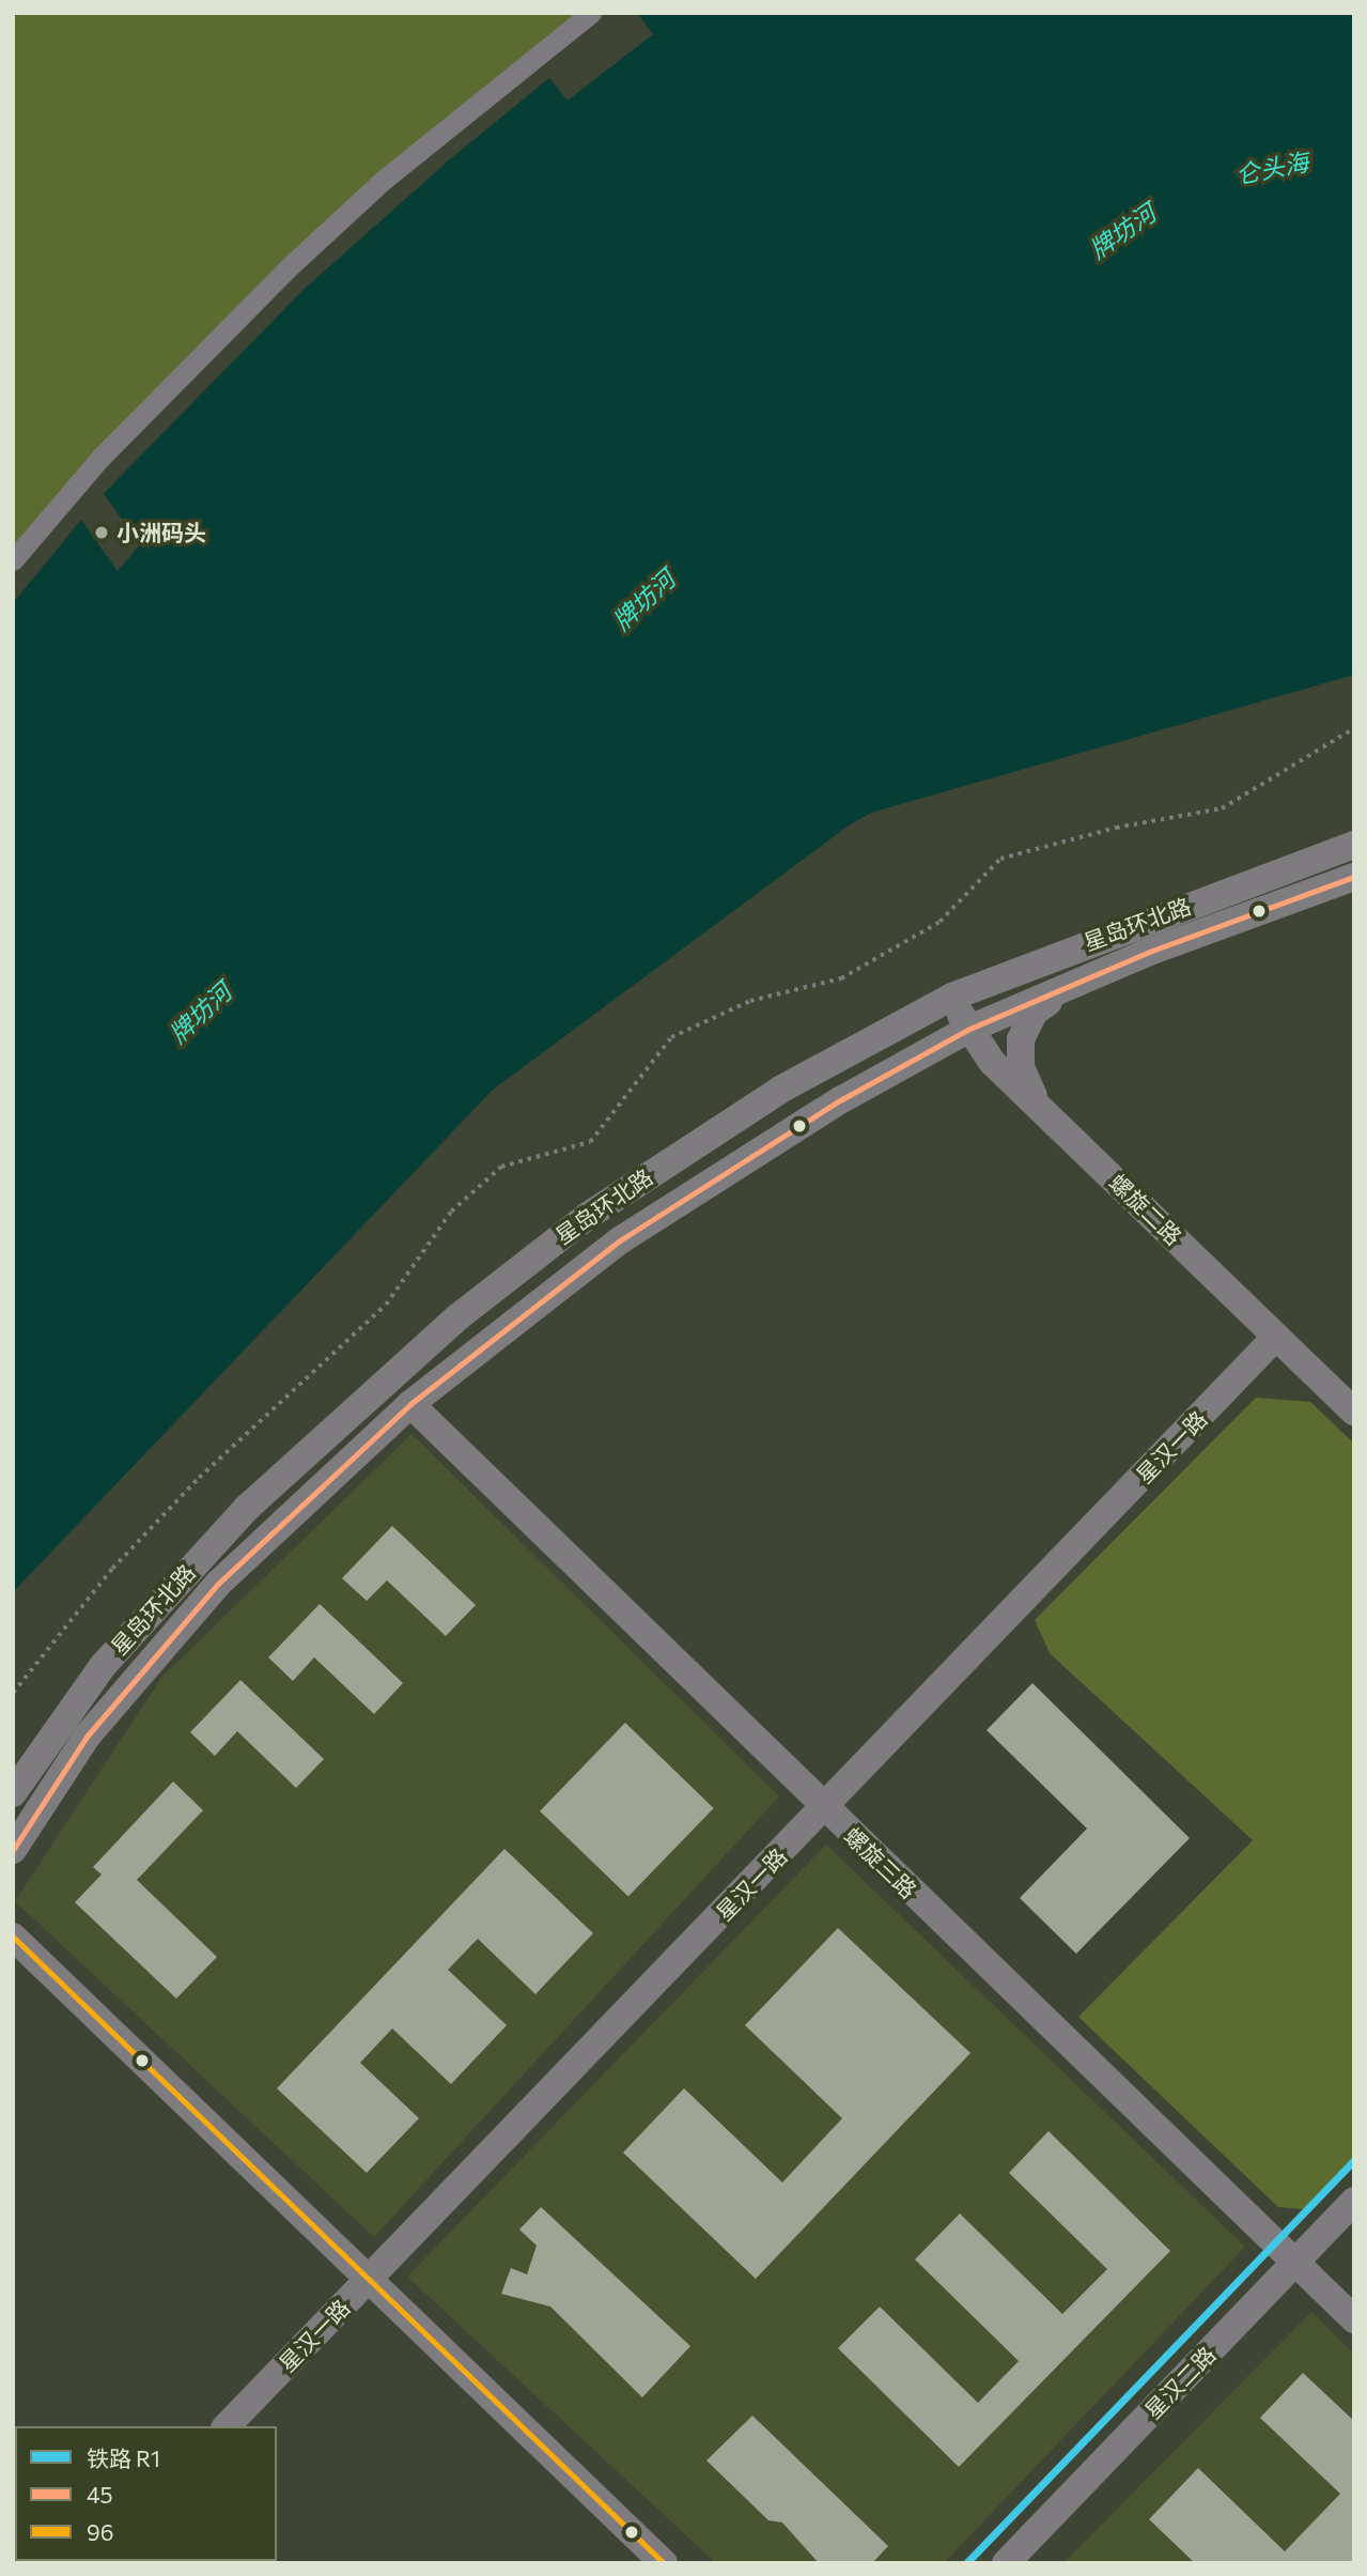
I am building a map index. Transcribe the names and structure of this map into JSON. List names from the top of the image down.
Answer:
{
  "streets": {
    "street": [
      "星岛环北路",
      "螺旋二路",
      "星汉一路",
      "螺旋三路",
      "星汉二路"
    ]
  },
  "crossings": [
    ["星岛环北路", "螺旋二路"],
    ["星岛环北路", "螺旋三路"],
    ["螺旋二路", "星汉一路"],
    ["星汉一路", "螺旋三路"],
    ["螺旋三路", "星汉二路"]
  ],
  "water": ["仑头海", "牌坊河"],
  "places": ["小洲码头"],
  "lines": ["transit line 45", "transit line 96", "rail line R1"],
  "legend": ["铁路 R1", "45", "96"]
}
